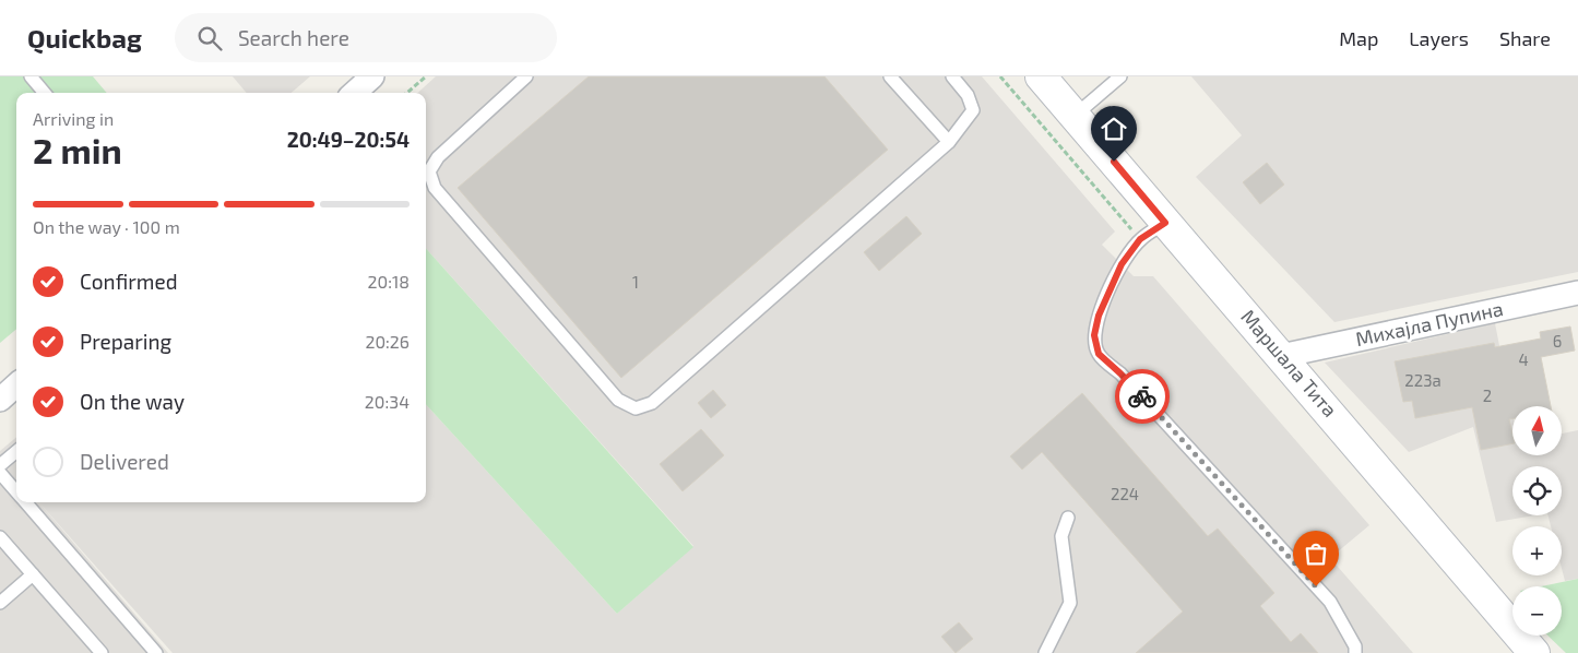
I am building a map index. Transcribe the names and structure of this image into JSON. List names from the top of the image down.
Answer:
{
  "streets": {
    "main road": ["Маршала Тита"],
    "street": ["Михајла Пупина"]
  },
  "crossings": [
    ["Михајла Пупина", "Маршала Тита"]
  ],
  "house_numbers": [
    "1",
    "6",
    "4",
    "223a",
    "2",
    "224"
  ],
  "north": "top",
  "page": {
    "header": "Quickbag",
    "search": "Search here",
    "nav": ["Map", "Layers", "Share"],
    "heading": ["2 min", "Arriving in", "20:49–20:54"],
    "bar": "On the way · 100 m",
    "list": [
      ["Confirmed", "20:18"],
      ["Preparing", "20:26"],
      ["On the way", "20:34"],
      "Delivered"
    ],
    "map_buttons": ["+", "−"]
  }
}
